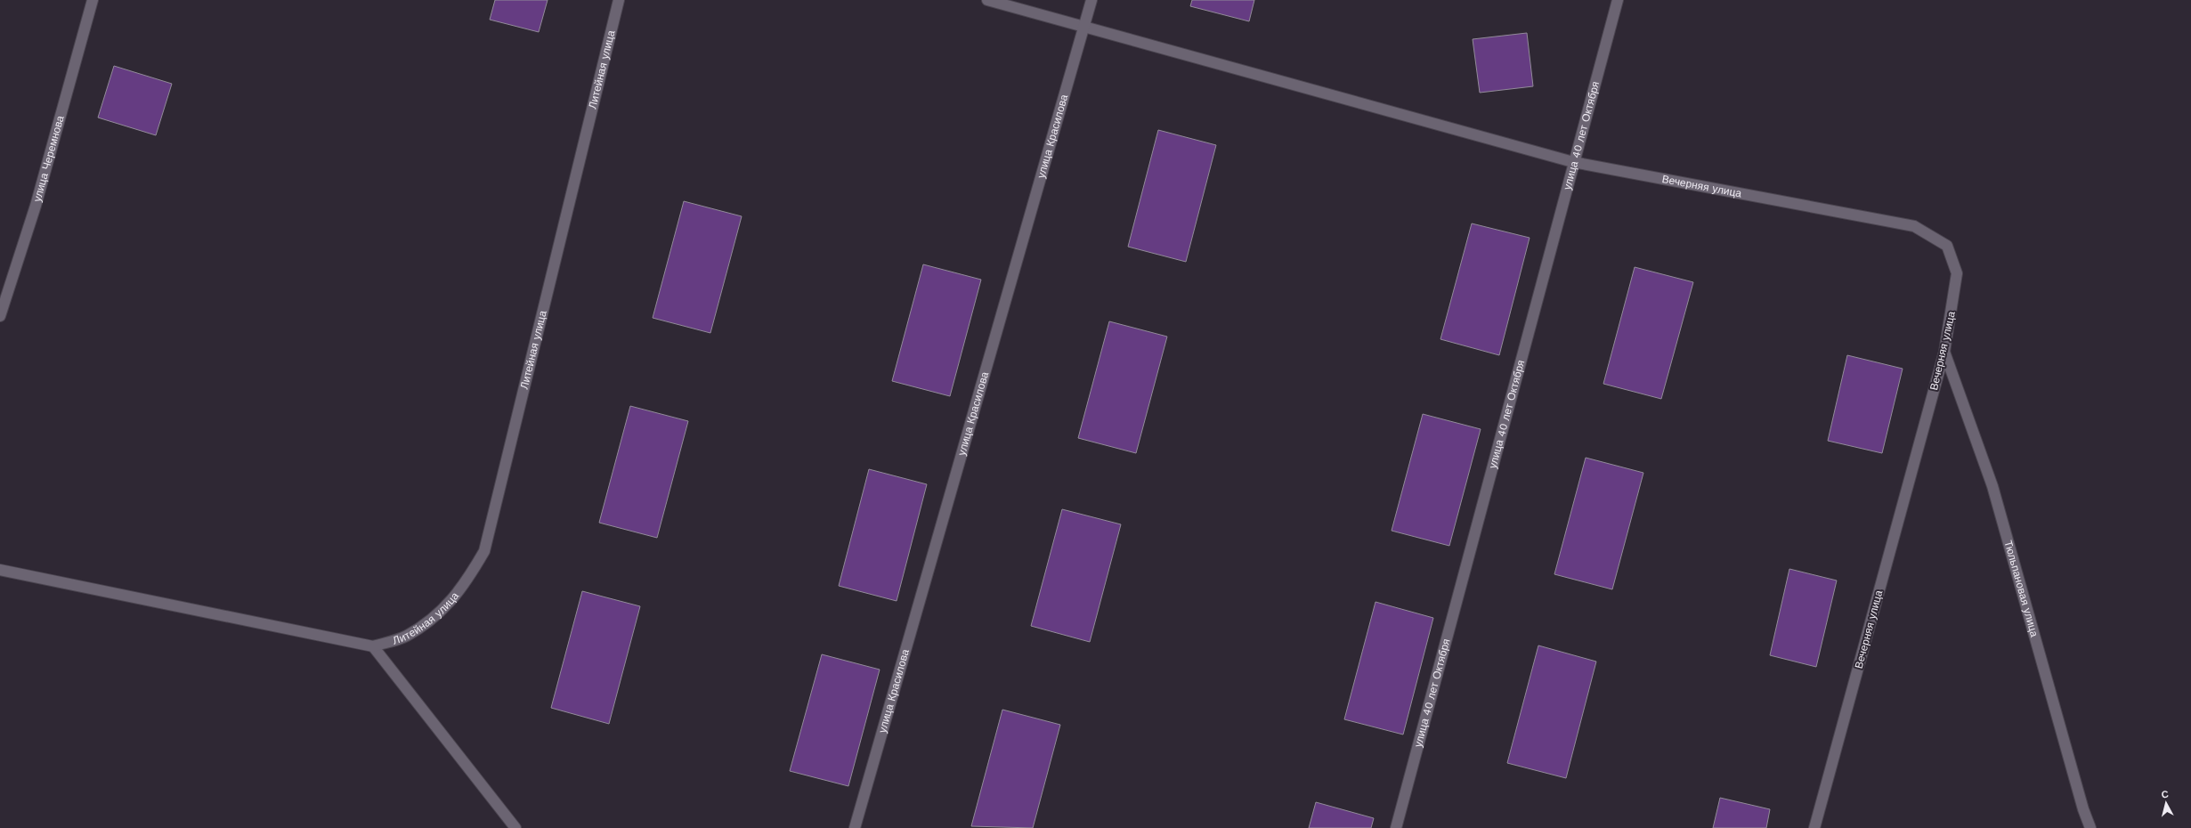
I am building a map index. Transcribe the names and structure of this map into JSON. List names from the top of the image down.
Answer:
{
  "streets": {
    "street": [
      "Литейная улица",
      "улица 40 лет Октября",
      "улица Красилова",
      "улица Черемнова",
      "Вечерняя улица",
      "Тюльпановая улица"
    ]
  },
  "crossings": [
    ["улица 40 лет Октября", "Вечерняя улица"],
    ["улица Красилова", "Вечерняя улица"],
    ["Вечерняя улица", "Тюльпановая улица"]
  ],
  "north": "top"
}
